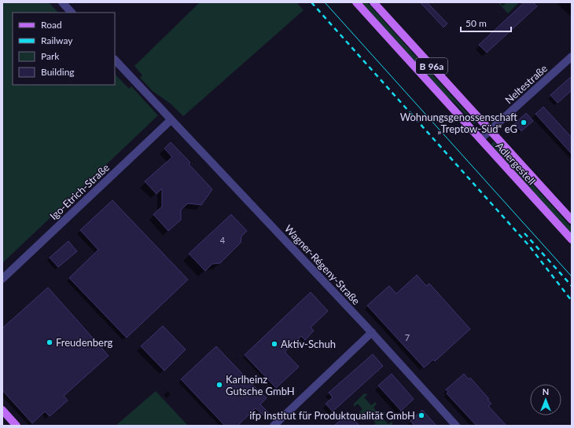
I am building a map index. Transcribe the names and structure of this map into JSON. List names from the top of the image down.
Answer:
{
  "streets": {
    "main road": ["B 96a", "Adlergestell"],
    "street": ["Neltestraße", "Igo-Etrich-Straße", "Wagner-Régeny-Straße"]
  },
  "crossings": [
    ["Neltestraße", "Adlergestell"],
    ["Igo-Etrich-Straße", "Wagner-Régeny-Straße"]
  ],
  "places": [
    "Wohnungsgenossenschaft „Treptow-Süd“ eG",
    "Freudenberg",
    "Aktiv-Schuh",
    "Karlheinz Gutsche GmbH",
    "ifp Institut für Produktqualität GmbH"
  ],
  "house_numbers": ["4", "7"],
  "legend": [
    "Road",
    "Railway",
    "Park",
    "Building"
  ],
  "scale_bar": "50 m",
  "north": "top"
}
